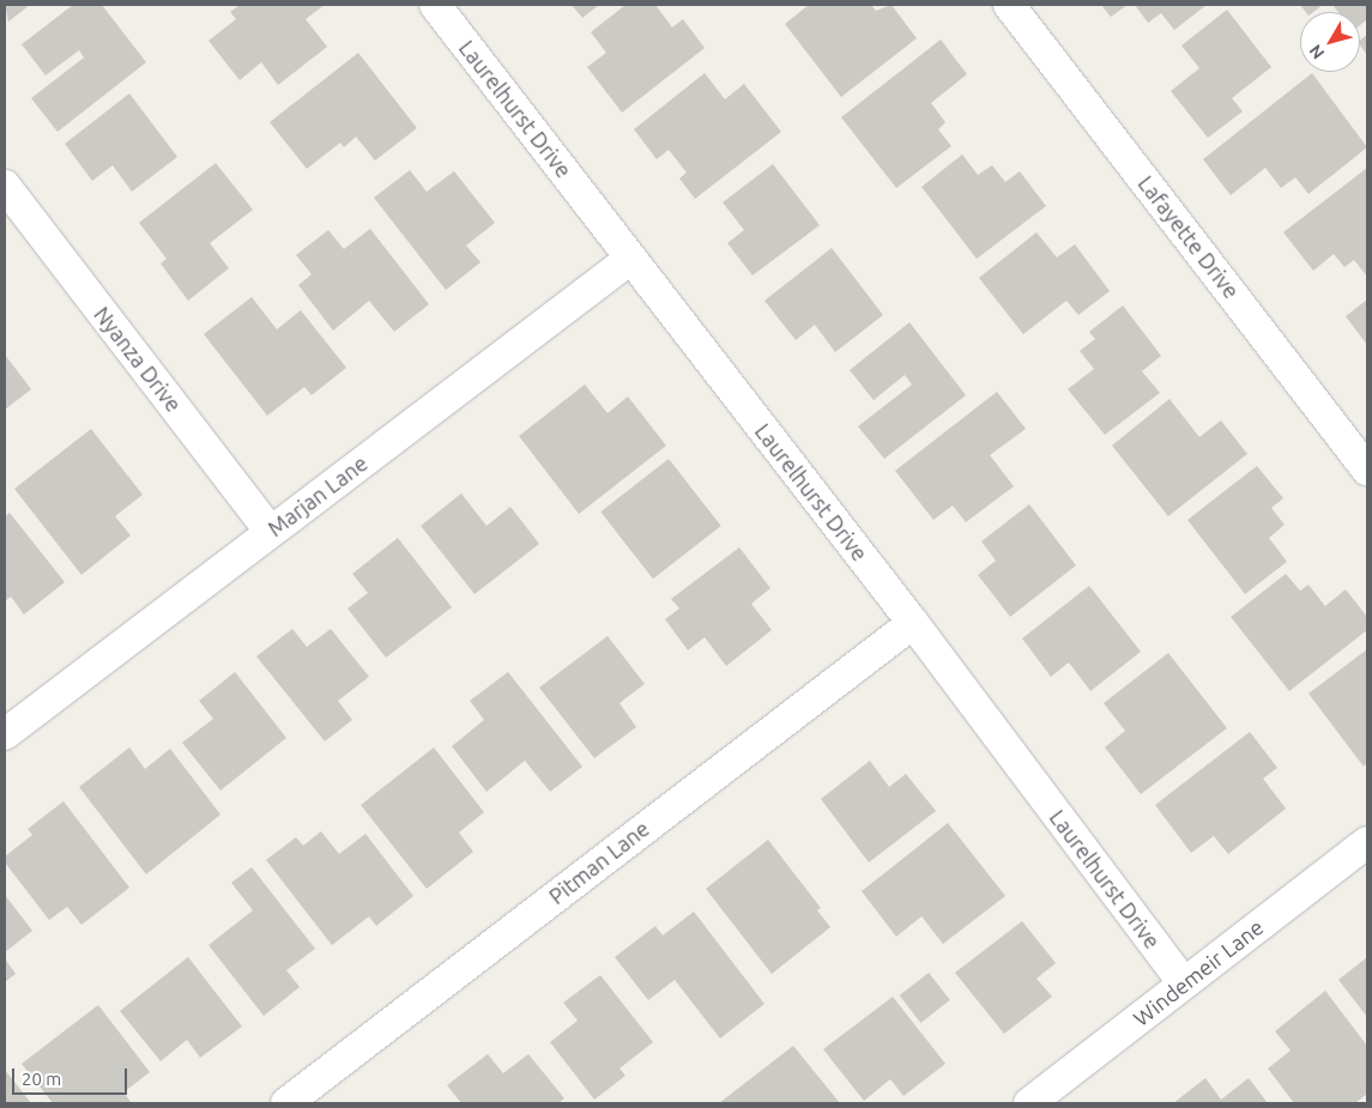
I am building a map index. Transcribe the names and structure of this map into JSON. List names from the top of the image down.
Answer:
{
  "streets": {
    "street": [
      "Laurelhurst Drive",
      "Lafayette Drive",
      "Nyanza Drive",
      "Marjan Lane",
      "Pitman Lane",
      "Windemeir Lane"
    ]
  },
  "crossings": [
    ["Laurelhurst Drive", "Marjan Lane"],
    ["Laurelhurst Drive", "Pitman Lane"],
    ["Laurelhurst Drive", "Windemeir Lane"],
    ["Nyanza Drive", "Marjan Lane"]
  ],
  "scale_bar": "20 m",
  "north": "bottom left"
}
